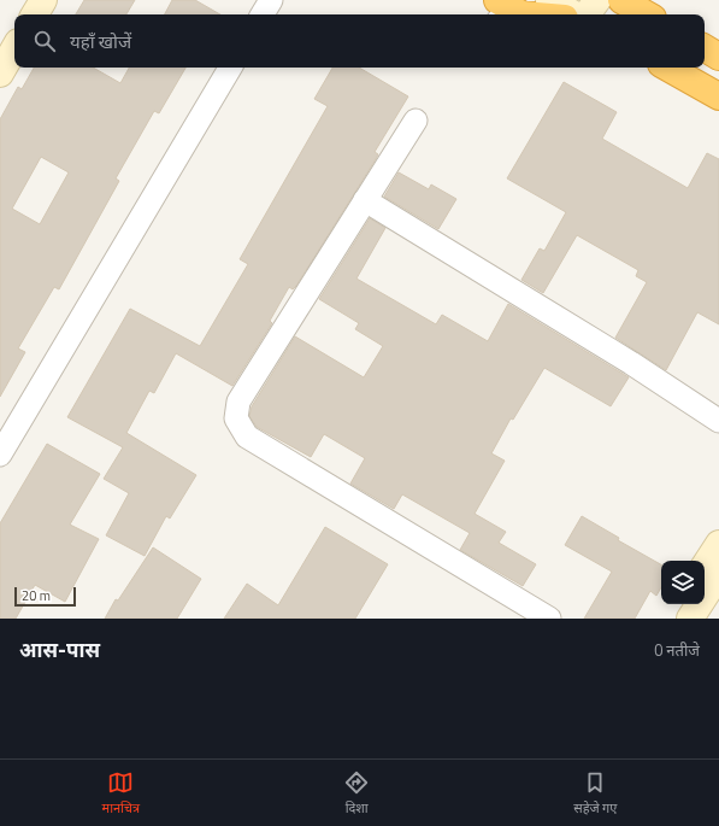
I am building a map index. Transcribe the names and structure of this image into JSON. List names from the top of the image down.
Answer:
{
  "scale_bar": "20 m",
  "page": {
    "search": "यहाँ खोजें",
    "scale": "20 m",
    "heading": ["आस-पास", "0 नतीजे"],
    "nav": ["मानचित्र", "दिशा", "सहेजे गए"]
  }
}
